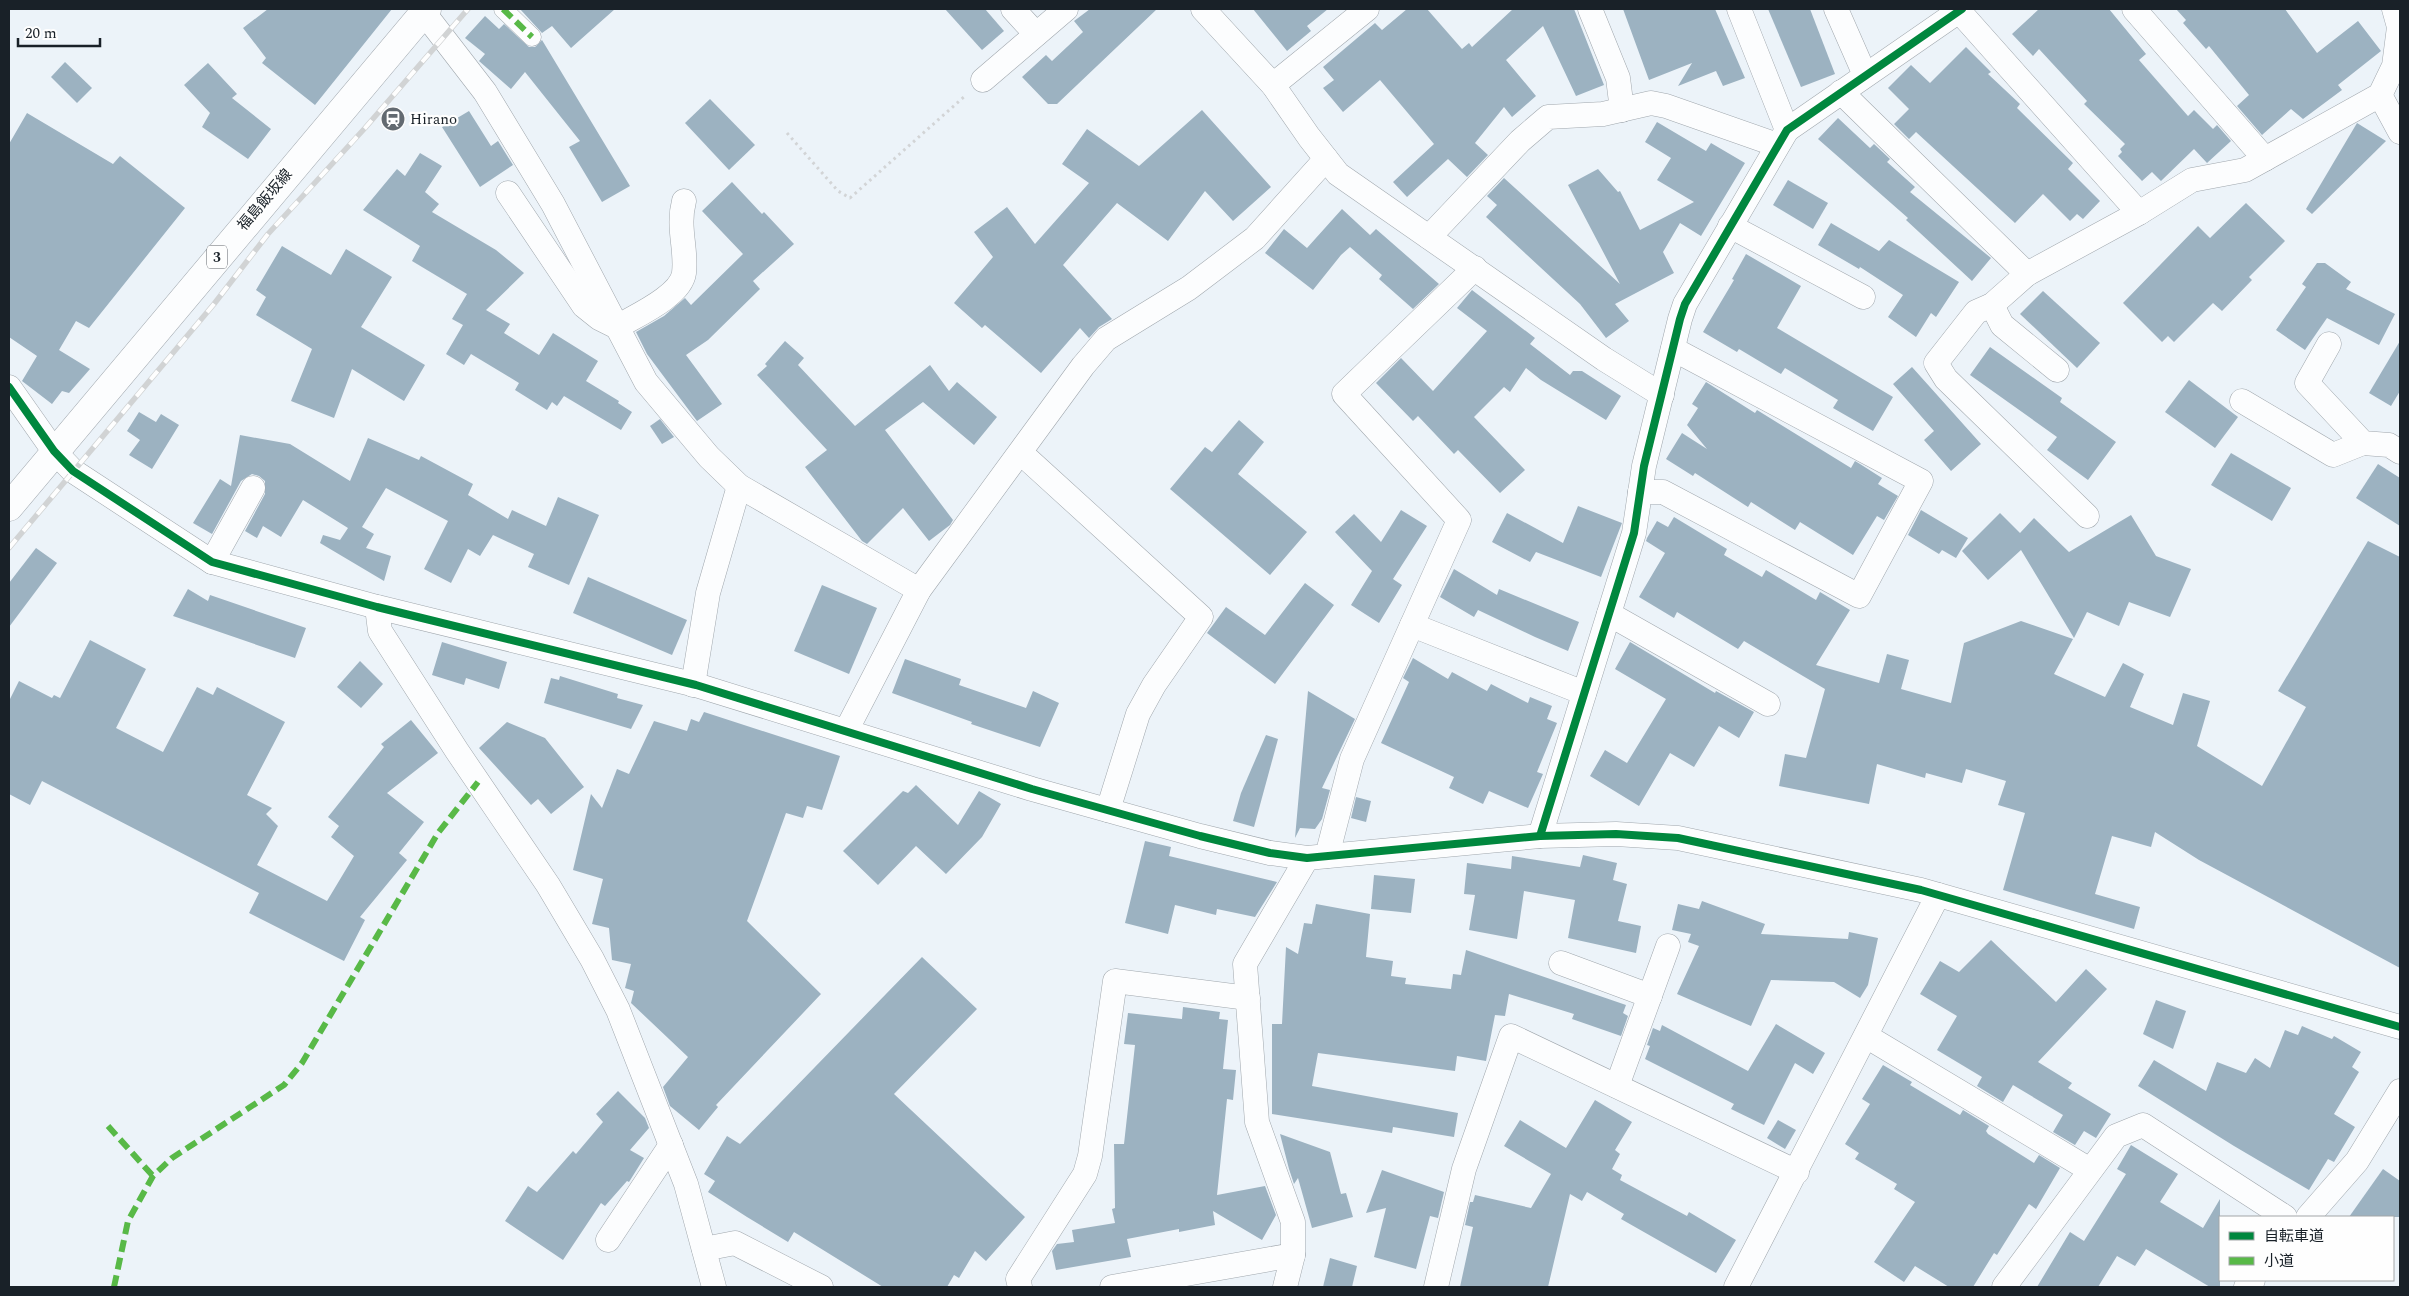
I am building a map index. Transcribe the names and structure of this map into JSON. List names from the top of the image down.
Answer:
{
  "streets": {
    "main road": ["福島飯坂線", "3"]
  },
  "places": {
    "station": ["Hirano"]
  },
  "legend": ["自転車道", "小道"],
  "scale_bar": "20 m"
}
